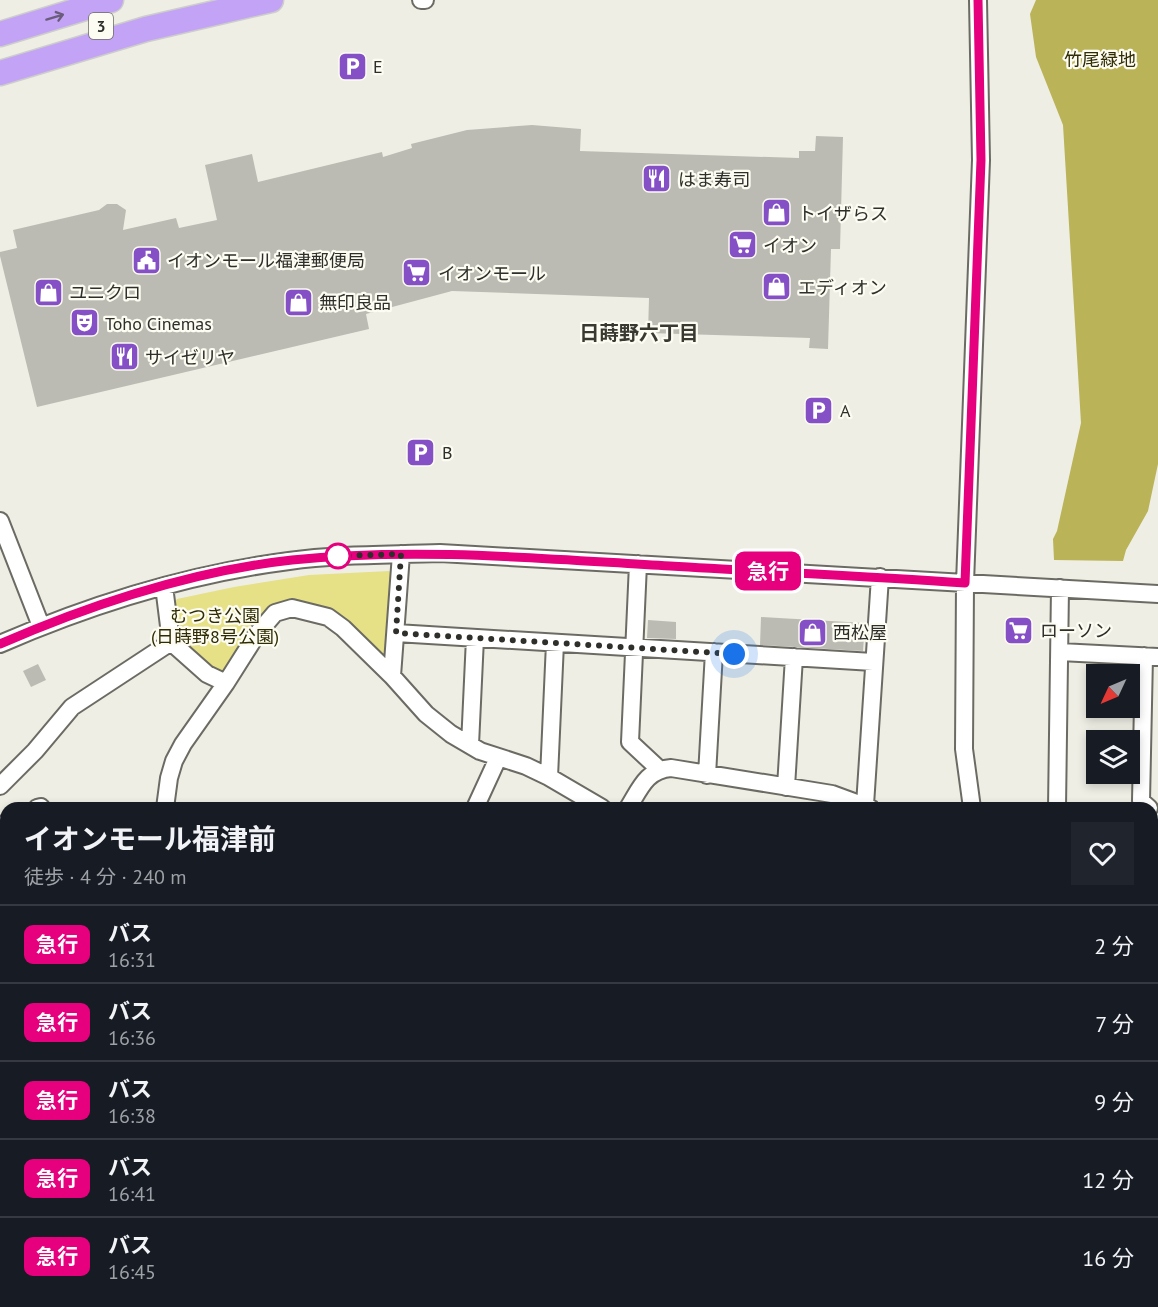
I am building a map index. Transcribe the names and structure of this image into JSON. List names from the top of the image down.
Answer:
{
  "streets": {
    "highway": ["3"]
  },
  "districts": ["日蒔野六丁目"],
  "parks": ["竹尾緑地", "むつき公園 (日蒔野8号公園)"],
  "places": {
    "parking": ["E", "A", "B"],
    "restaurant": ["はま寿司", "サイゼリヤ"],
    "shop": [
      "トイザらス",
      "エディオン",
      "ユニクロ",
      "無印良品",
      "西松屋"
    ],
    "supermarket": ["イオン", "イオンモール", "ローソン"],
    "public building": ["イオンモール福津郵便局"],
    "theatre": ["Toho Cinemas"]
  },
  "lines": ["bus line 急行"],
  "north": "bottom left",
  "page": {
    "on_map": "急行",
    "heading": ["イオンモール福津前", "徒歩 · 4 分 · 240 m"],
    "list": [
      {
        "mark": "急行",
        "name": "バス",
        "note": "16:31",
        "value": "2 分"
      },
      {
        "mark": "急行",
        "name": "バス",
        "note": "16:36",
        "value": "7 分"
      },
      {
        "mark": "急行",
        "name": "バス",
        "note": "16:38",
        "value": "9 分"
      },
      {
        "mark": "急行",
        "name": "バス",
        "note": "16:41",
        "value": "12 分"
      },
      {
        "mark": "急行",
        "name": "バス",
        "note": "16:45",
        "value": "16 分"
      }
    ]
  }
}
